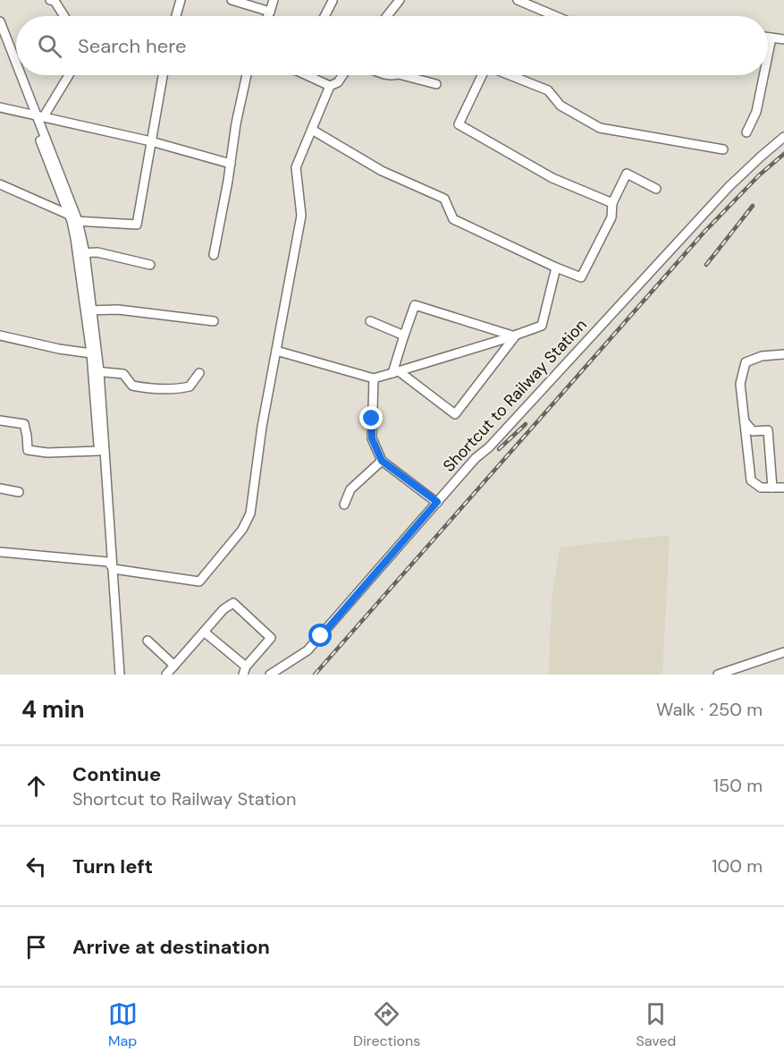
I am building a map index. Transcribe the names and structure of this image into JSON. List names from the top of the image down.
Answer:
{
  "streets": {
    "street": ["Shortcut to Railway Station"]
  },
  "page": {
    "search": "Search here",
    "heading": ["4 min", "Walk · 250 m"],
    "list": [
      ["Continue", "Shortcut to Railway Station", "150 m"],
      ["Turn left", "100 m"],
      "Arrive at destination"
    ],
    "nav": ["Map", "Directions", "Saved"]
  }
}
